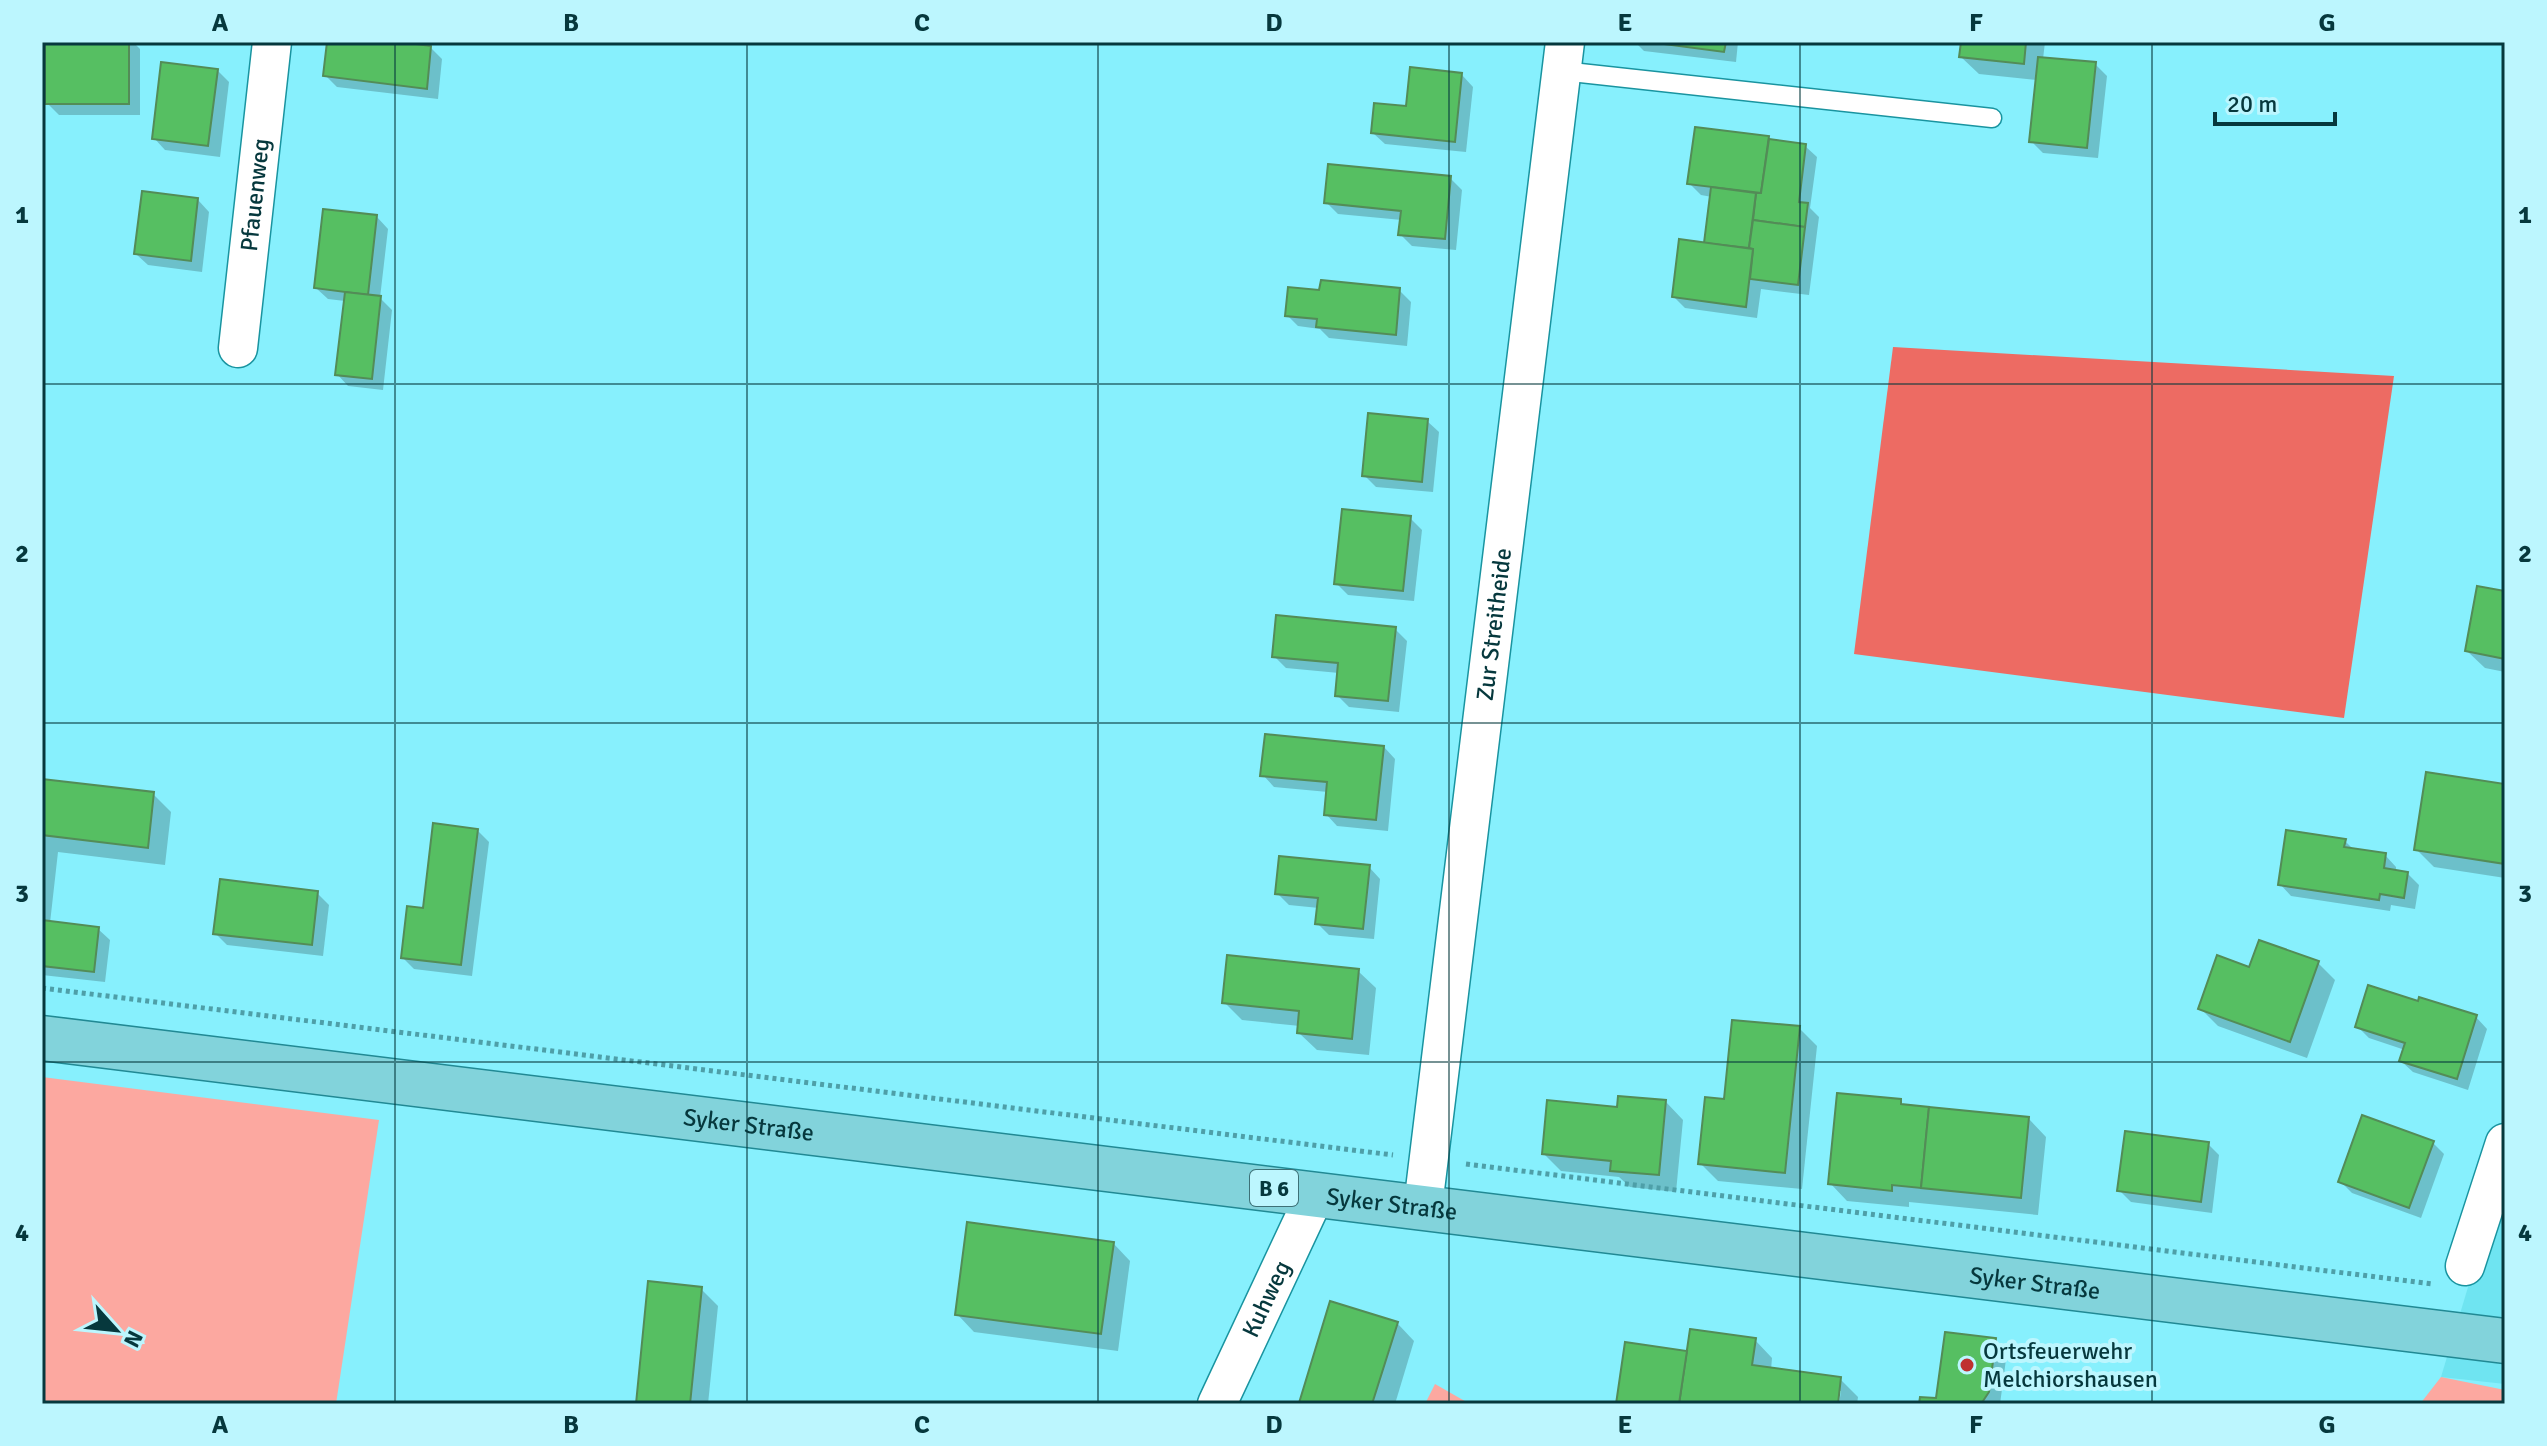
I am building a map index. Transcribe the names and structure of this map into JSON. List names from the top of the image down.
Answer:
{
  "streets": {
    "main road": ["Syker Straße", "B 6"],
    "street": ["Pfauenweg", "Zur Streitheide", "Kuhweg"]
  },
  "crossings": [
    ["Zur Streitheide", "Syker Straße"],
    ["Syker Straße", "Kuhweg"]
  ],
  "places": ["Ortsfeuerwehr Melchiorshausen"],
  "scale_bar": "20 m",
  "north": "bottom right",
  "grid": {
    "columns": [
      "A",
      "B",
      "C",
      "D",
      "E",
      "F",
      "G"
    ],
    "rows": [
      "1",
      "2",
      "3",
      "4"
    ]
  }
}
